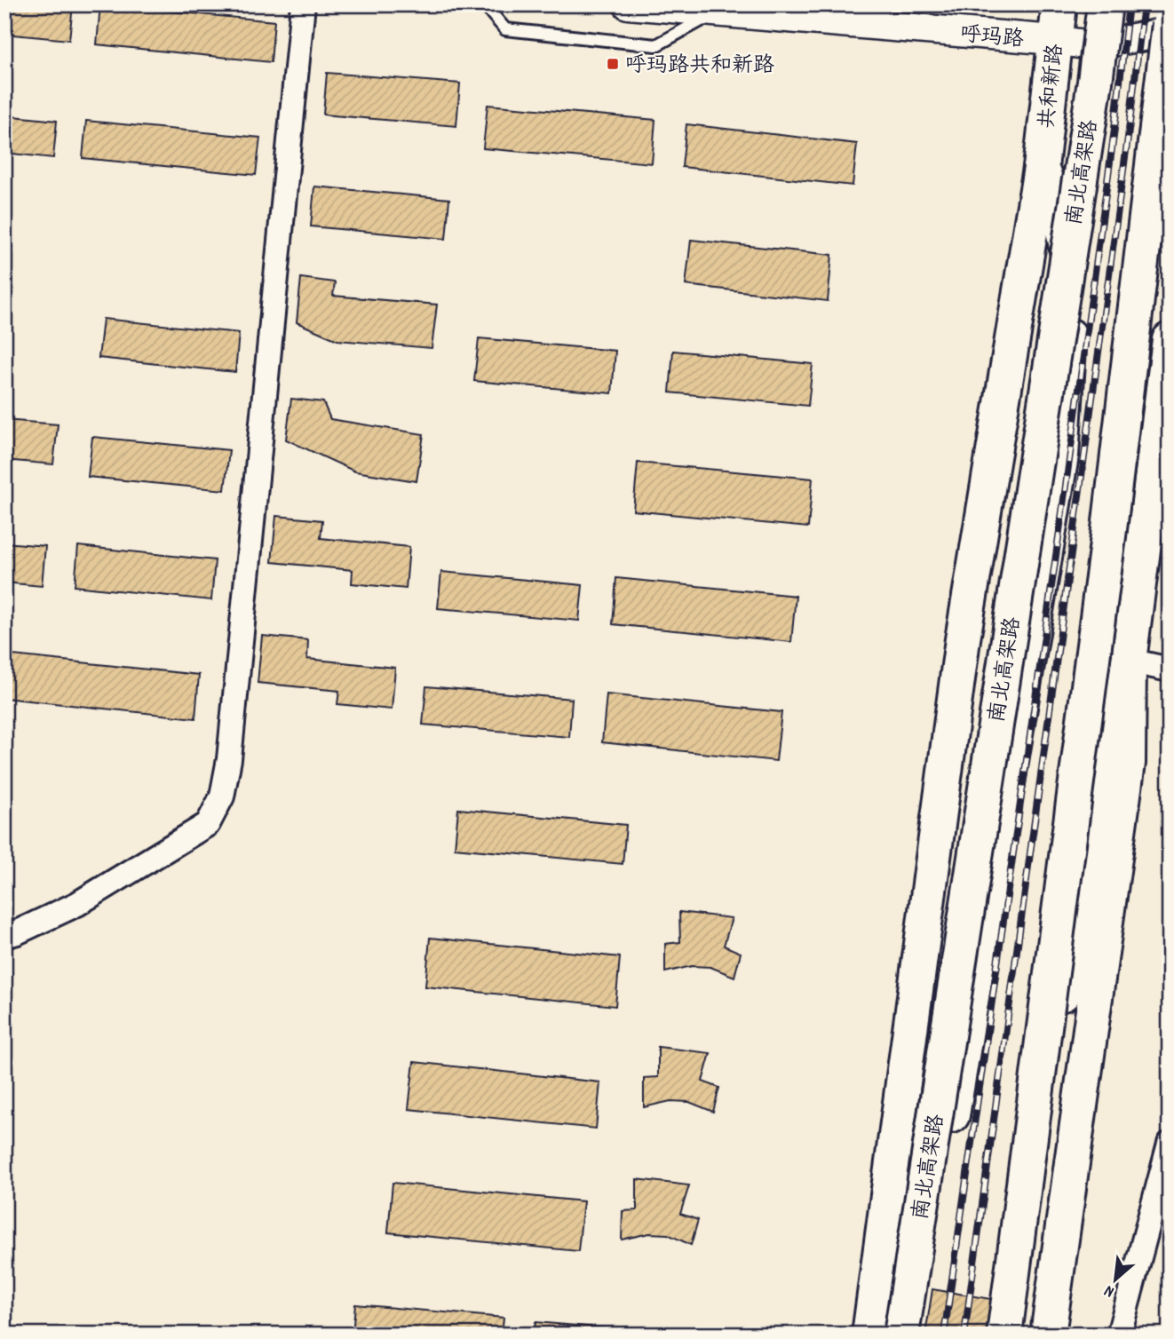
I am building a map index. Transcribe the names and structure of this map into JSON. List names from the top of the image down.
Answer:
{
  "streets": {
    "main road": ["共和新路", "南北高架路"],
    "street": ["呼玛路"]
  },
  "crossings": [
    ["呼玛路", "共和新路"]
  ],
  "places": {
    "transit": ["呼玛路共和新路"]
  },
  "north": "bottom left"
}
